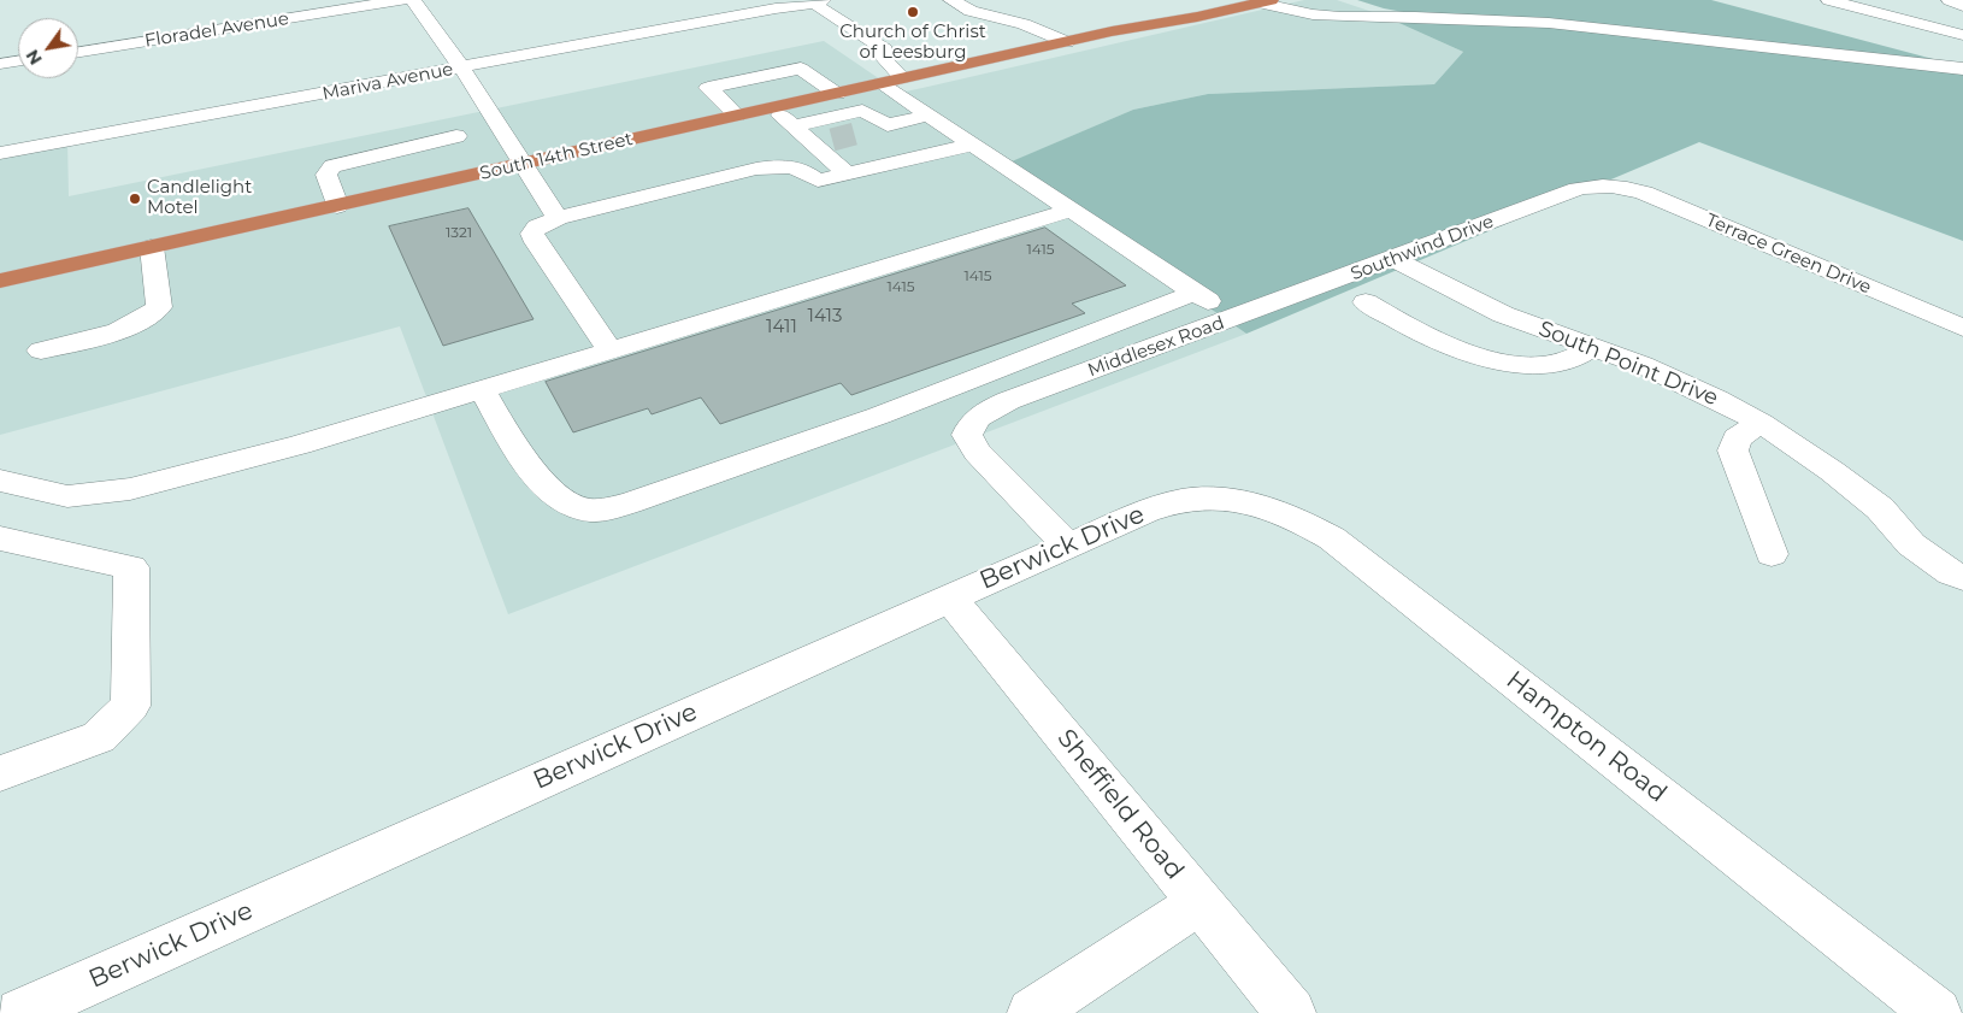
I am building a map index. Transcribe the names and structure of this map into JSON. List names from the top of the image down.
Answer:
{
  "streets": {
    "highway": ["South 14th Street"],
    "street": [
      "Floradel Avenue",
      "Mariva Avenue",
      "Southwind Drive",
      "Terrace Green Drive",
      "Middlesex Road",
      "South Point Drive",
      "Berwick Drive",
      "Hampton Road",
      "Sheffield Road"
    ]
  },
  "crossings": [
    ["Mariva Avenue", "Middlesex Road"],
    ["South 14th Street", "Middlesex Road"],
    ["Southwind Drive", "Terrace Green Drive"],
    ["Southwind Drive", "Middlesex Road"],
    ["Southwind Drive", "South Point Drive"],
    ["Middlesex Road", "Berwick Drive"],
    ["Berwick Drive", "Hampton Road"],
    ["Berwick Drive", "Sheffield Road"]
  ],
  "places": ["Church of Christ of Leesburg", "Candlelight Motel"],
  "house_numbers": [
    "1321",
    "1415",
    "1415",
    "1415",
    "1413",
    "1411"
  ],
  "north": "bottom left"
}
